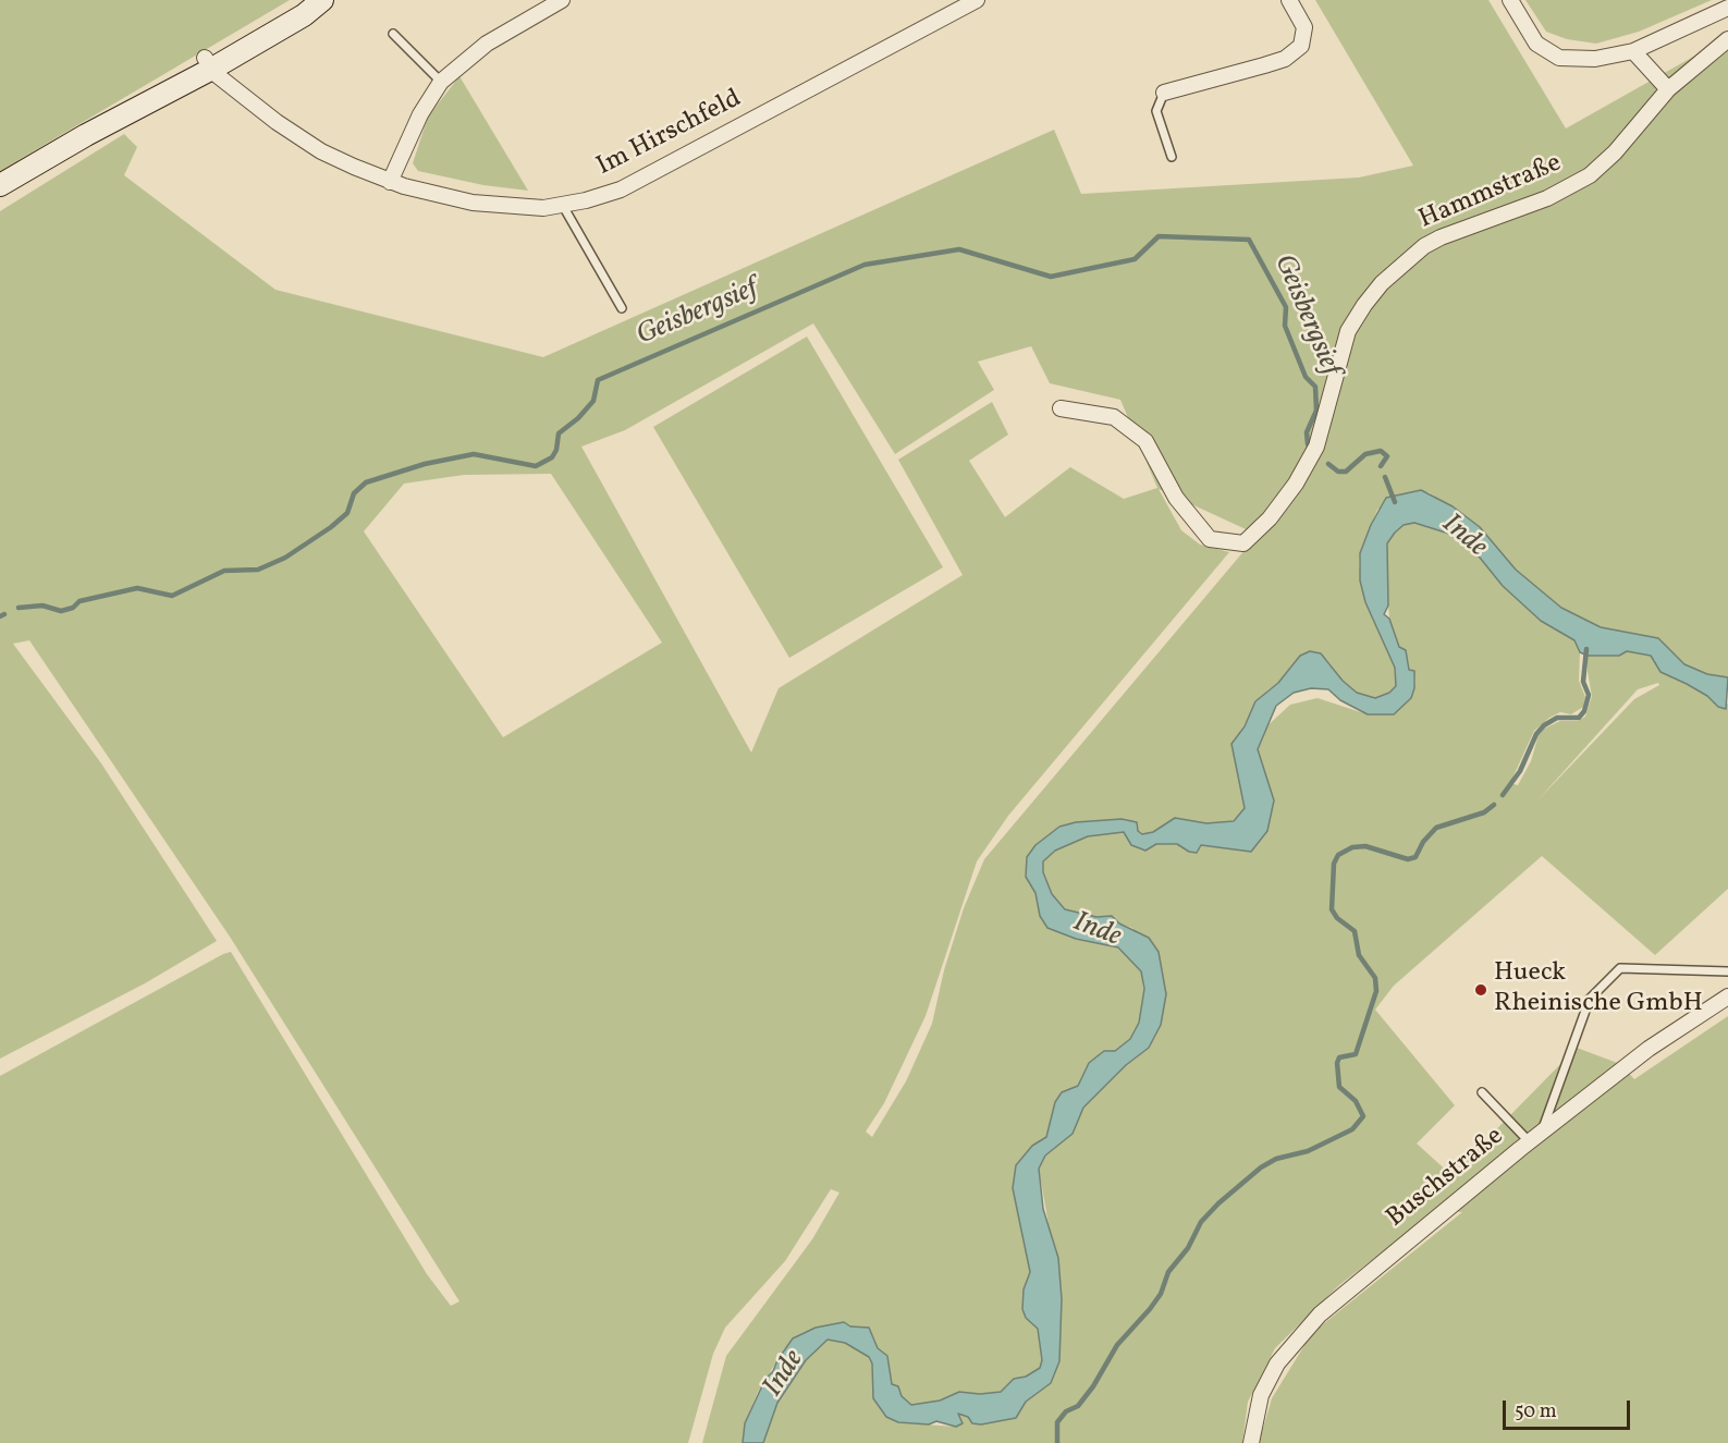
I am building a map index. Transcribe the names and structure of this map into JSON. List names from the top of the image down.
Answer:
{
  "streets": {
    "street": ["Im Hirschfeld", "Hammstraße", "Buschstraße"]
  },
  "water": ["Geisbergsief", "Inde"],
  "places": ["Hueck Rheinische GmbH"],
  "scale_bar": "50 m"
}
